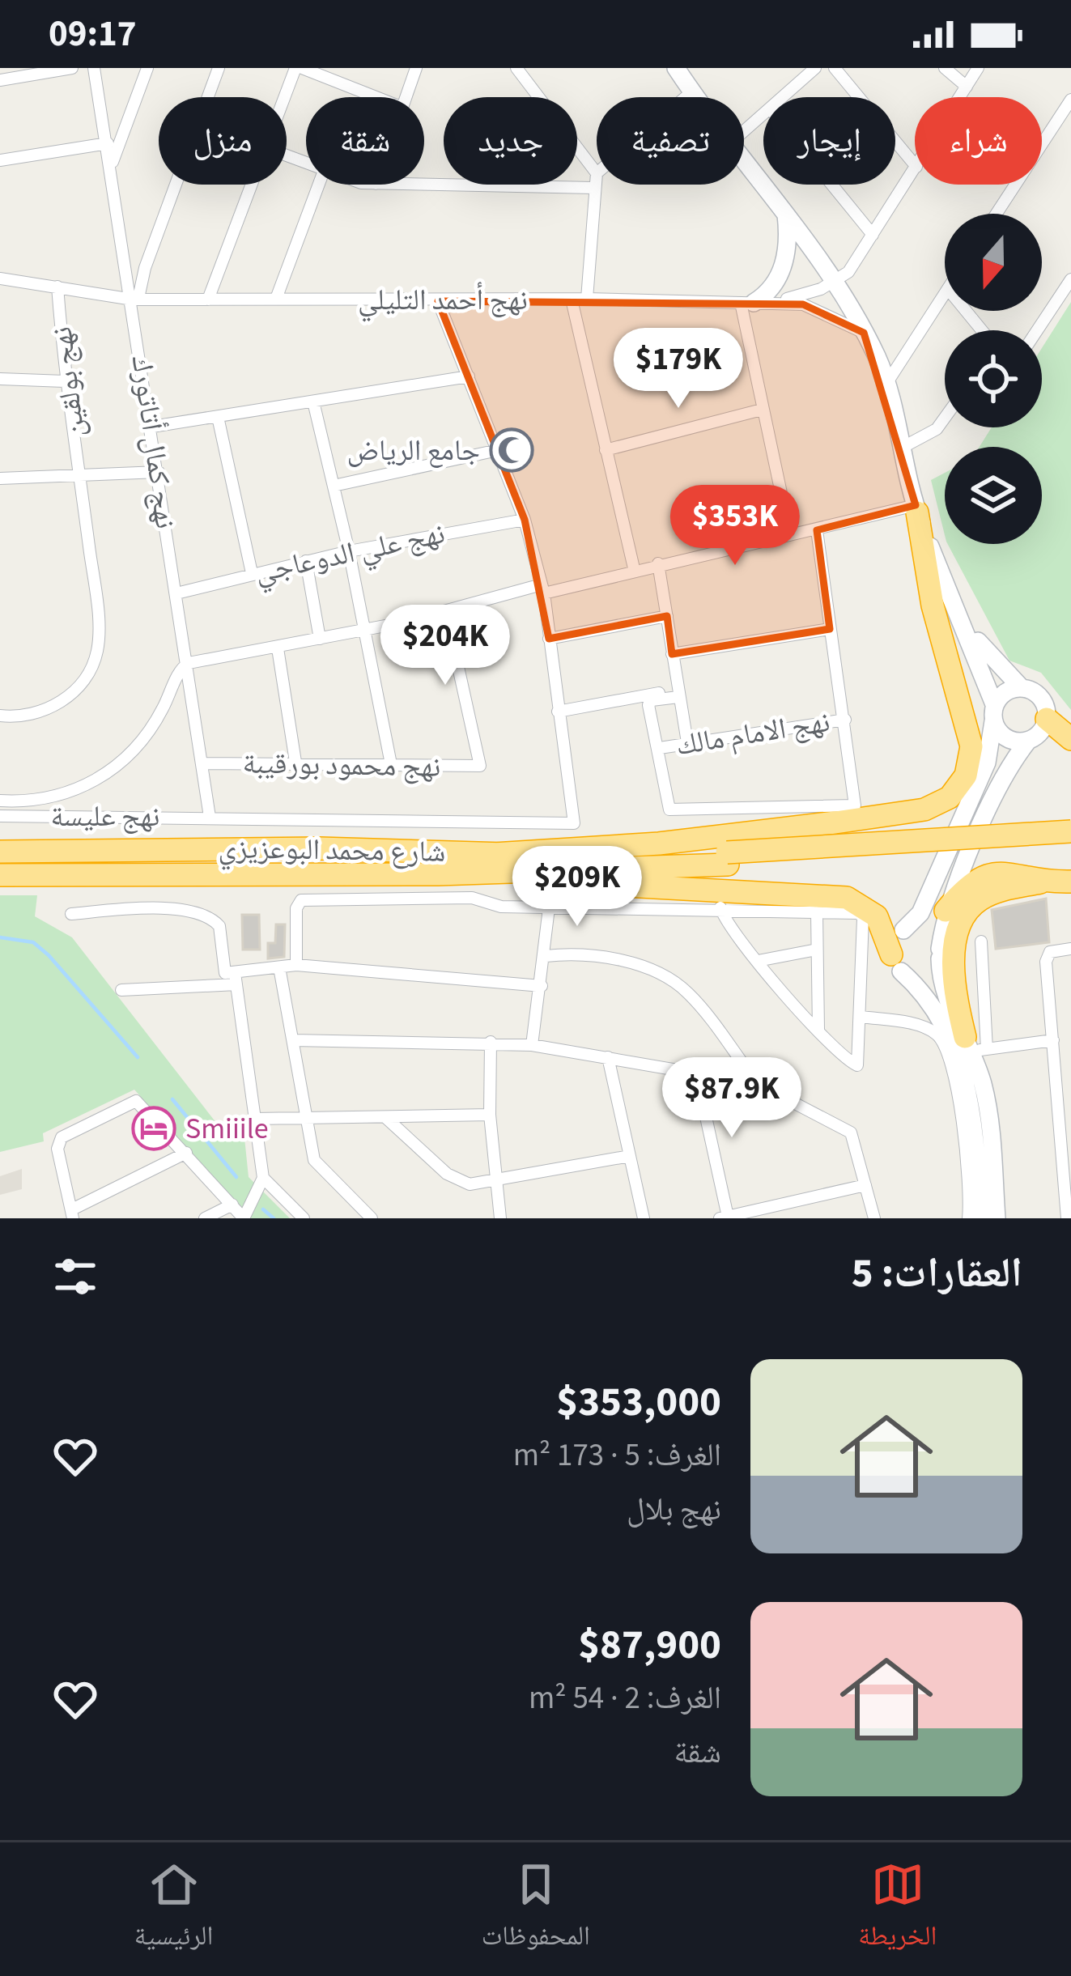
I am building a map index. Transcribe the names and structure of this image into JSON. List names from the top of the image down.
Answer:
{
  "streets": {
    "highway": ["شارع محمد البوعزيزي"],
    "street": [
      "نهج أحمد التليلي",
      "نهج بولقين",
      "نهج كمال أتاتورك",
      "نهج علي الدوعاجي",
      "نهج الامام مالك",
      "نهج محمود بورقيبة",
      "نهج عليسة"
    ]
  },
  "crossings": [
    ["نهج أحمد التليلي", "نهج بولقين"],
    ["نهج أحمد التليلي", "نهج كمال أتاتورك"],
    ["نهج كمال أتاتورك", "نهج علي الدوعاجي"],
    ["نهج كمال أتاتورك", "نهج محمود بورقيبة"],
    ["نهج كمال أتاتورك", "نهج عليسة"]
  ],
  "places": {
    "mosque": ["جامع الرياض"],
    "hotel": ["Smiiile"]
  },
  "north": "bottom",
  "page": {
    "status": "09:17",
    "chip": [
      "شراء",
      "إيجار",
      "تصفية",
      "جديد",
      "شقة",
      "منزل"
    ],
    "price": [
      "$179K",
      "$353K",
      "$204K",
      "$209K",
      "$87.9K"
    ],
    "heading": "العقارات: 5",
    "list": [
      {
        "name": "$353,000",
        "note": "الغرف: 5 · 173 m² · نهج بلال"
      },
      {
        "name": "$87,900",
        "note": "الغرف: 2 · 54 m² · شقة"
      }
    ],
    "tabs": ["الخريطة", "المحفوظات", "الرئيسية"]
  }
}
